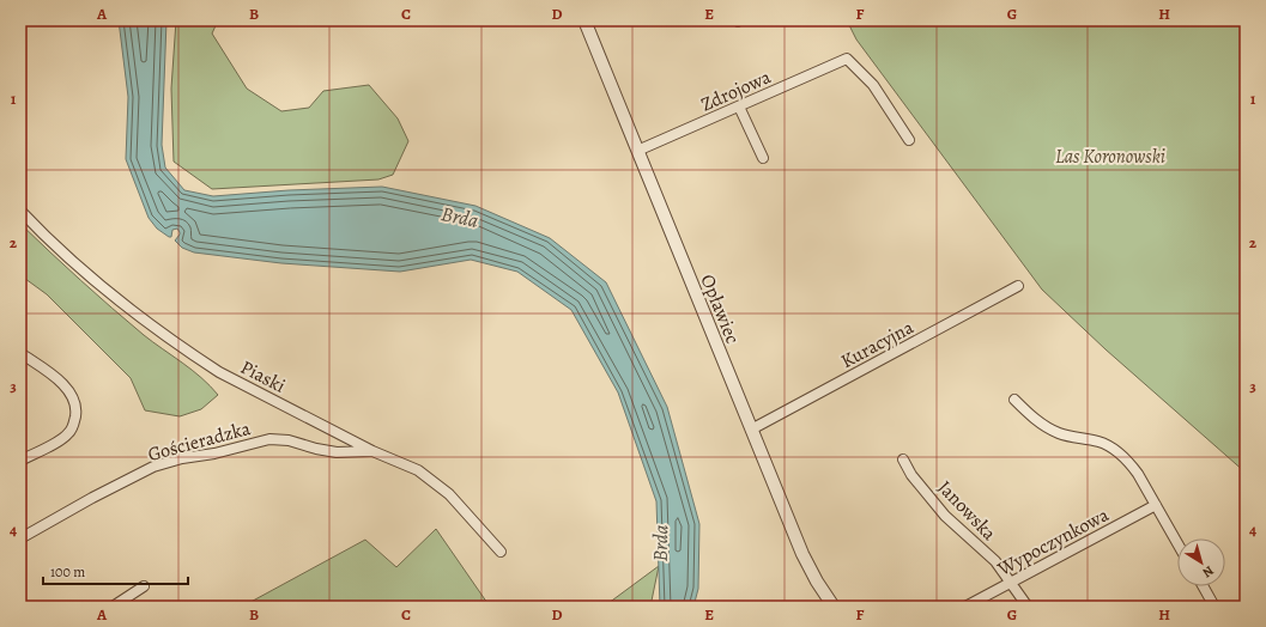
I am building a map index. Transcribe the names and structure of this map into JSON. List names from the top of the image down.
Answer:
{
  "streets": {
    "street": [
      "Zdrojowa",
      "Opławiec",
      "Kuracyjna",
      "Piaski",
      "Gościeradzka",
      "Janowska",
      "Wypoczynkowa"
    ]
  },
  "crossings": [
    ["Zdrojowa", "Opławiec"],
    ["Opławiec", "Kuracyjna"],
    ["Piaski", "Gościeradzka"],
    ["Janowska", "Wypoczynkowa"]
  ],
  "water": ["Brda"],
  "parks": ["Las Koronowski"],
  "scale_bar": "100 m",
  "north": "bottom right",
  "grid": {
    "columns": [
      "A",
      "B",
      "C",
      "D",
      "E",
      "F",
      "G",
      "H"
    ],
    "rows": [
      "1",
      "2",
      "3",
      "4"
    ]
  }
}
